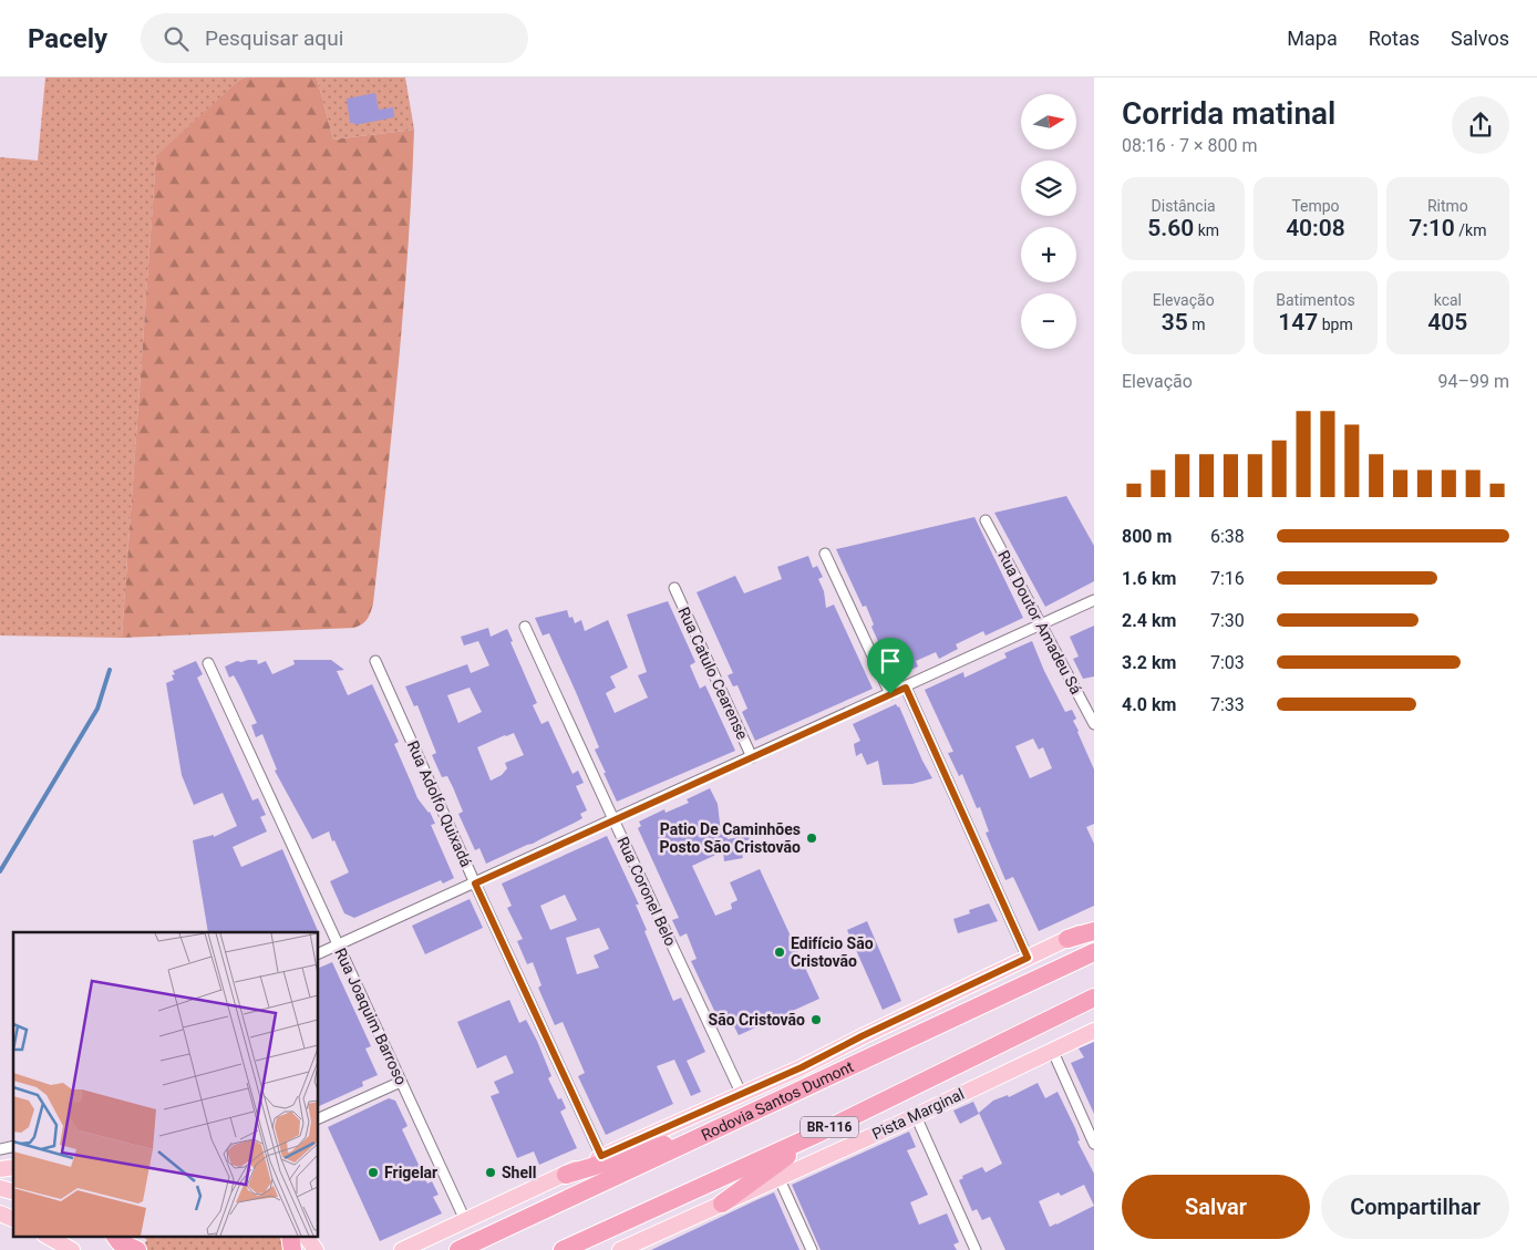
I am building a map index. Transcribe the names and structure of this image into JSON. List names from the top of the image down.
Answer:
{
  "streets": {
    "highway": ["Rodovia Santos Dumont", "BR-116"],
    "main road": ["Pista Marginal"],
    "street": [
      "Rua Doutor Amadeu Sá",
      "Rua Catulo Cearense",
      "Rua Adolfo Quixadá",
      "Rua Coronel Belo",
      "Rua Joaquim Barroso"
    ]
  },
  "places": [
    "Patio De Caminhões Posto São Cristovão",
    "Edifício São Cristovão",
    "São Cristovão",
    "Frigelar",
    "Shell"
  ],
  "north": "right",
  "page": {
    "header": "Pacely",
    "search": "Pesquisar aqui",
    "nav": ["Mapa", "Rotas", "Salvos"],
    "heading": ["Corrida matinal", "08:16 · 7 × 800 m"],
    "map_buttons": ["+", "−"],
    "stats": [
      ["Distância", "5.60 km"],
      ["Tempo", "40:08"],
      ["Ritmo", "7:10 /km"],
      ["Elevação", "35 m"],
      ["Batimentos", "147 bpm"],
      ["kcal", "405"]
    ],
    "chart": ["Elevação", "94–99 m"],
    "list": [
      {
        "name": "800 m",
        "note": "6:38"
      },
      {
        "name": "1.6 km",
        "note": "7:16"
      },
      {
        "name": "2.4 km",
        "note": "7:30"
      },
      {
        "name": "3.2 km",
        "note": "7:03"
      },
      {
        "name": "4.0 km",
        "note": "7:33"
      }
    ],
    "buttons": ["Salvar", "Compartilhar"]
  }
}
